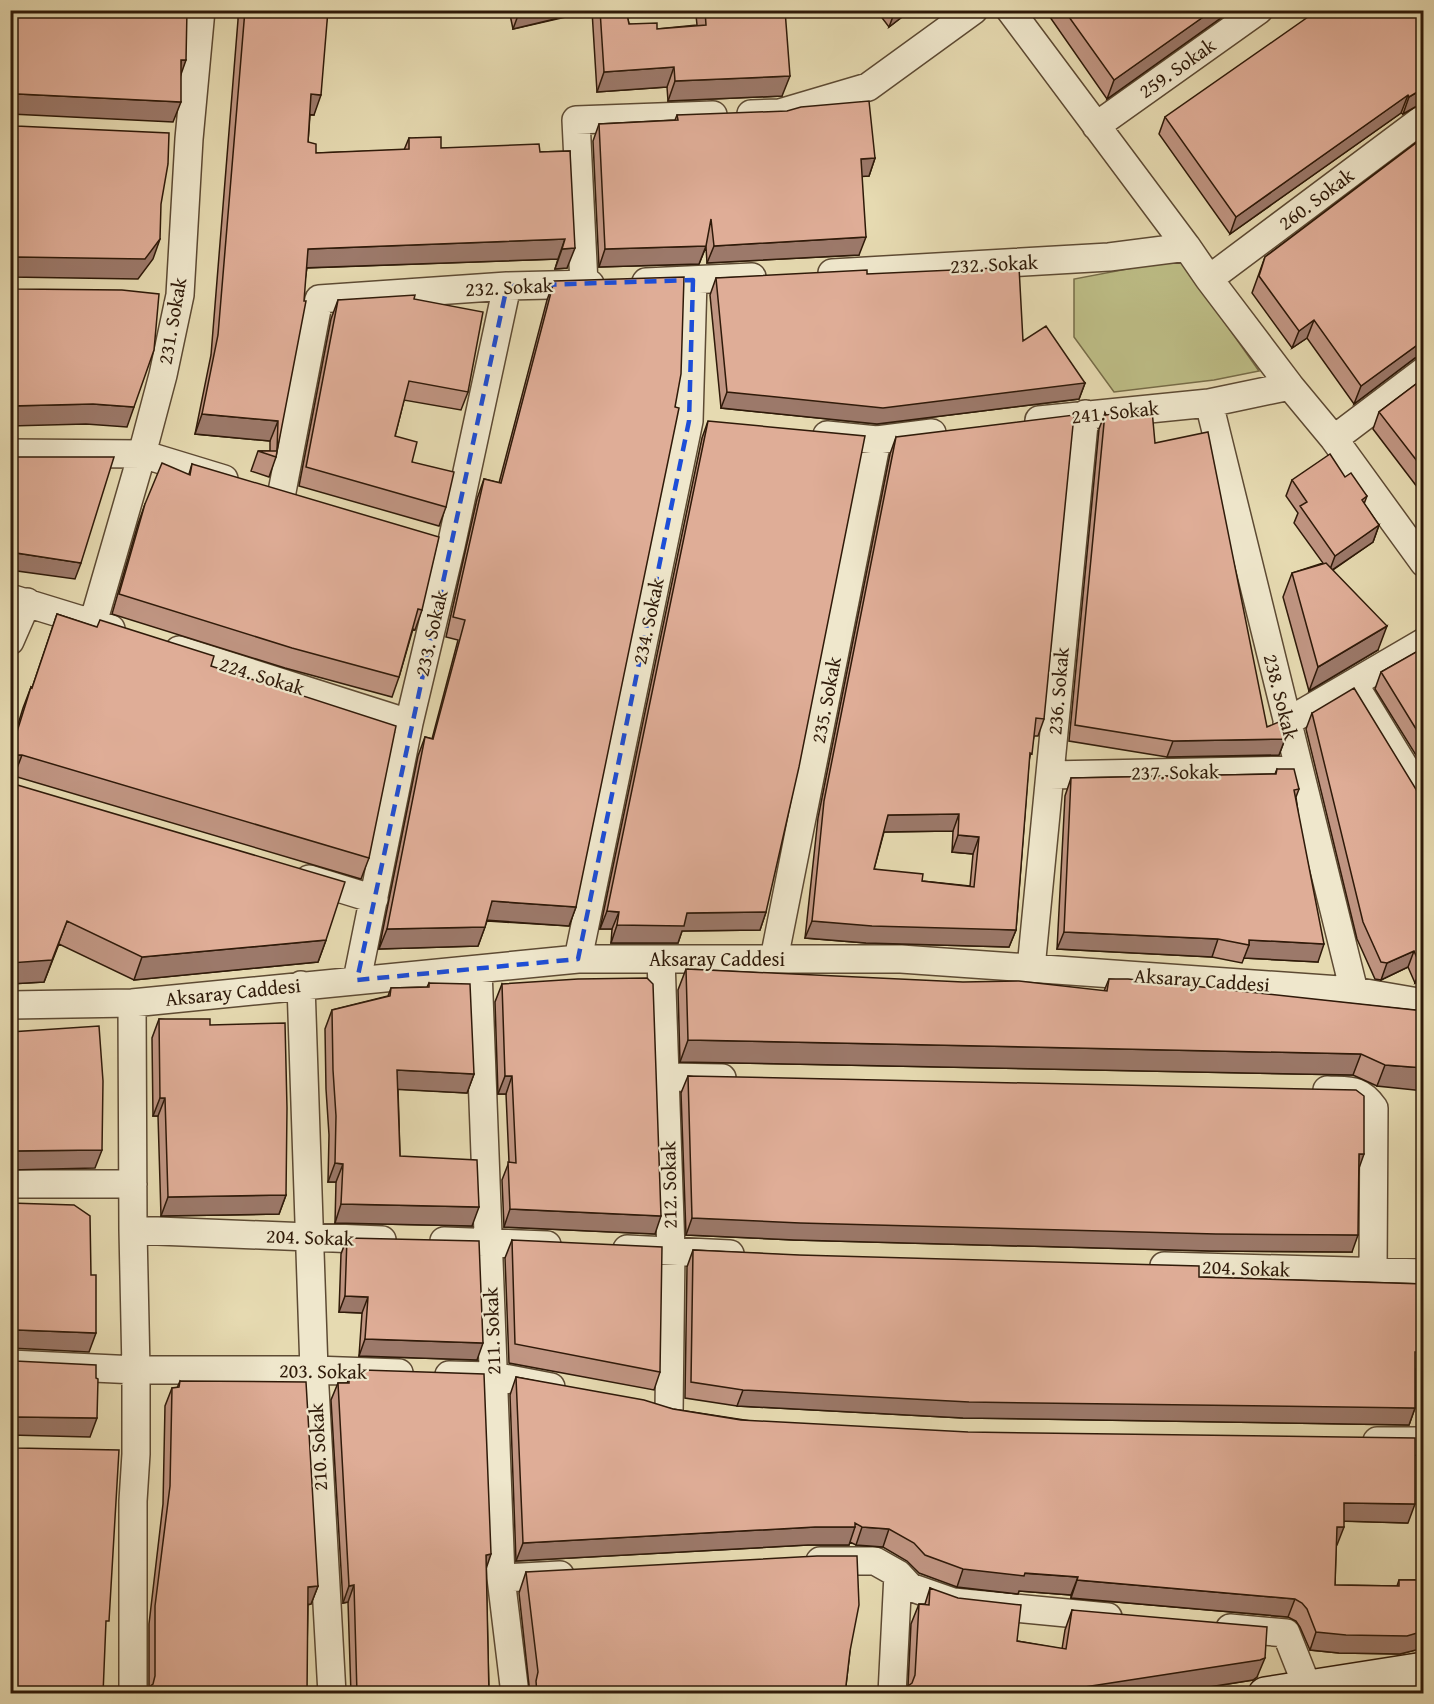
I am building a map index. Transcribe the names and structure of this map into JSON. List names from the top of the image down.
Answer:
{
  "streets": {
    "street": [
      "259. Sokak",
      "260. Sokak",
      "232. Sokak",
      "231. Sokak",
      "241. Sokak",
      "234. Sokak",
      "233. Sokak",
      "224. Sokak",
      "236. Sokak",
      "238. Sokak",
      "235. Sokak",
      "237. Sokak",
      "Aksaray Caddesi",
      "212. Sokak",
      "204. Sokak",
      "211. Sokak",
      "203. Sokak",
      "210. Sokak"
    ]
  },
  "crossings": [
    ["232. Sokak", "231. Sokak"],
    ["232. Sokak", "234. Sokak"],
    ["232. Sokak", "233. Sokak"],
    ["231. Sokak", "224. Sokak"],
    ["241. Sokak", "236. Sokak"],
    ["241. Sokak", "238. Sokak"],
    ["234. Sokak", "Aksaray Caddesi"],
    ["233. Sokak", "224. Sokak"],
    ["233. Sokak", "Aksaray Caddesi"],
    ["236. Sokak", "237. Sokak"],
    ["236. Sokak", "Aksaray Caddesi"],
    ["238. Sokak", "237. Sokak"],
    ["238. Sokak", "Aksaray Caddesi"],
    ["235. Sokak", "Aksaray Caddesi"],
    ["Aksaray Caddesi", "212. Sokak"],
    ["Aksaray Caddesi", "211. Sokak"],
    ["Aksaray Caddesi", "210. Sokak"],
    ["204. Sokak", "211. Sokak"],
    ["204. Sokak", "210. Sokak"],
    ["211. Sokak", "203. Sokak"],
    ["203. Sokak", "210. Sokak"]
  ]
}
